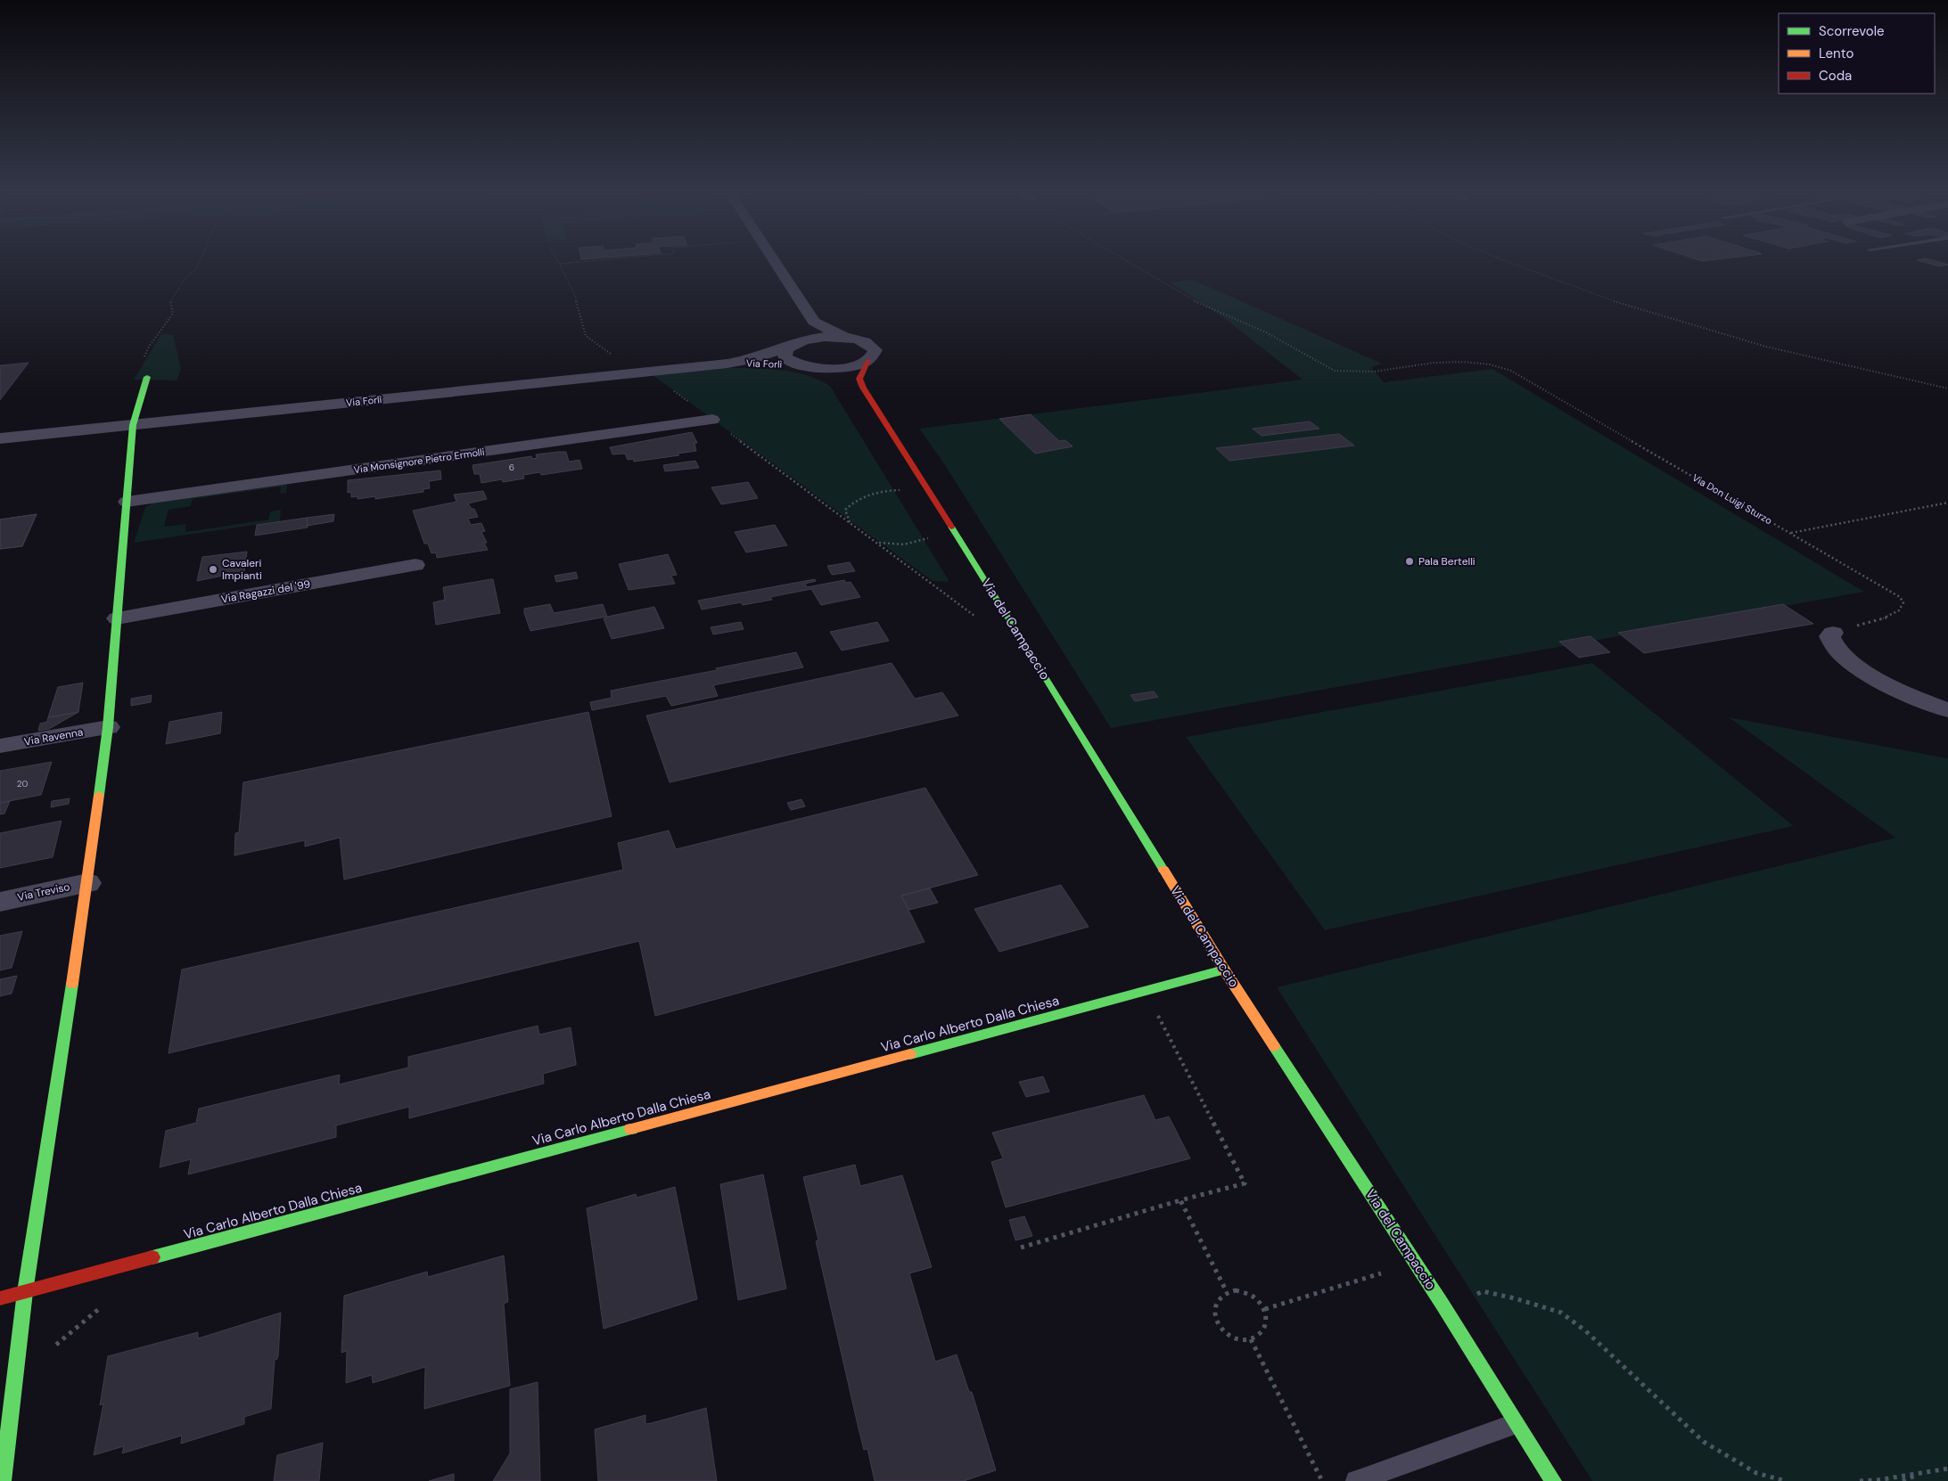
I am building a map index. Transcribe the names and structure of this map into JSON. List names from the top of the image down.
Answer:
{
  "streets": {
    "street": [
      "Via Forlì",
      "Via Monsignore Pietro Ermolli",
      "Via Ragazzi del '99",
      "Via del Campaccio",
      "Via Ravenna",
      "Via Treviso",
      "Via Carlo Alberto Dalla Chiesa"
    ],
    "path": ["Via Don Luigi Sturzo"]
  },
  "crossings": [
    ["Via del Campaccio", "Via Carlo Alberto Dalla Chiesa"]
  ],
  "places": ["Pala Bertelli", "Cavaleri Impianti"],
  "house_numbers": ["6", "20"],
  "legend": ["Scorrevole", "Lento", "Coda"]
}
